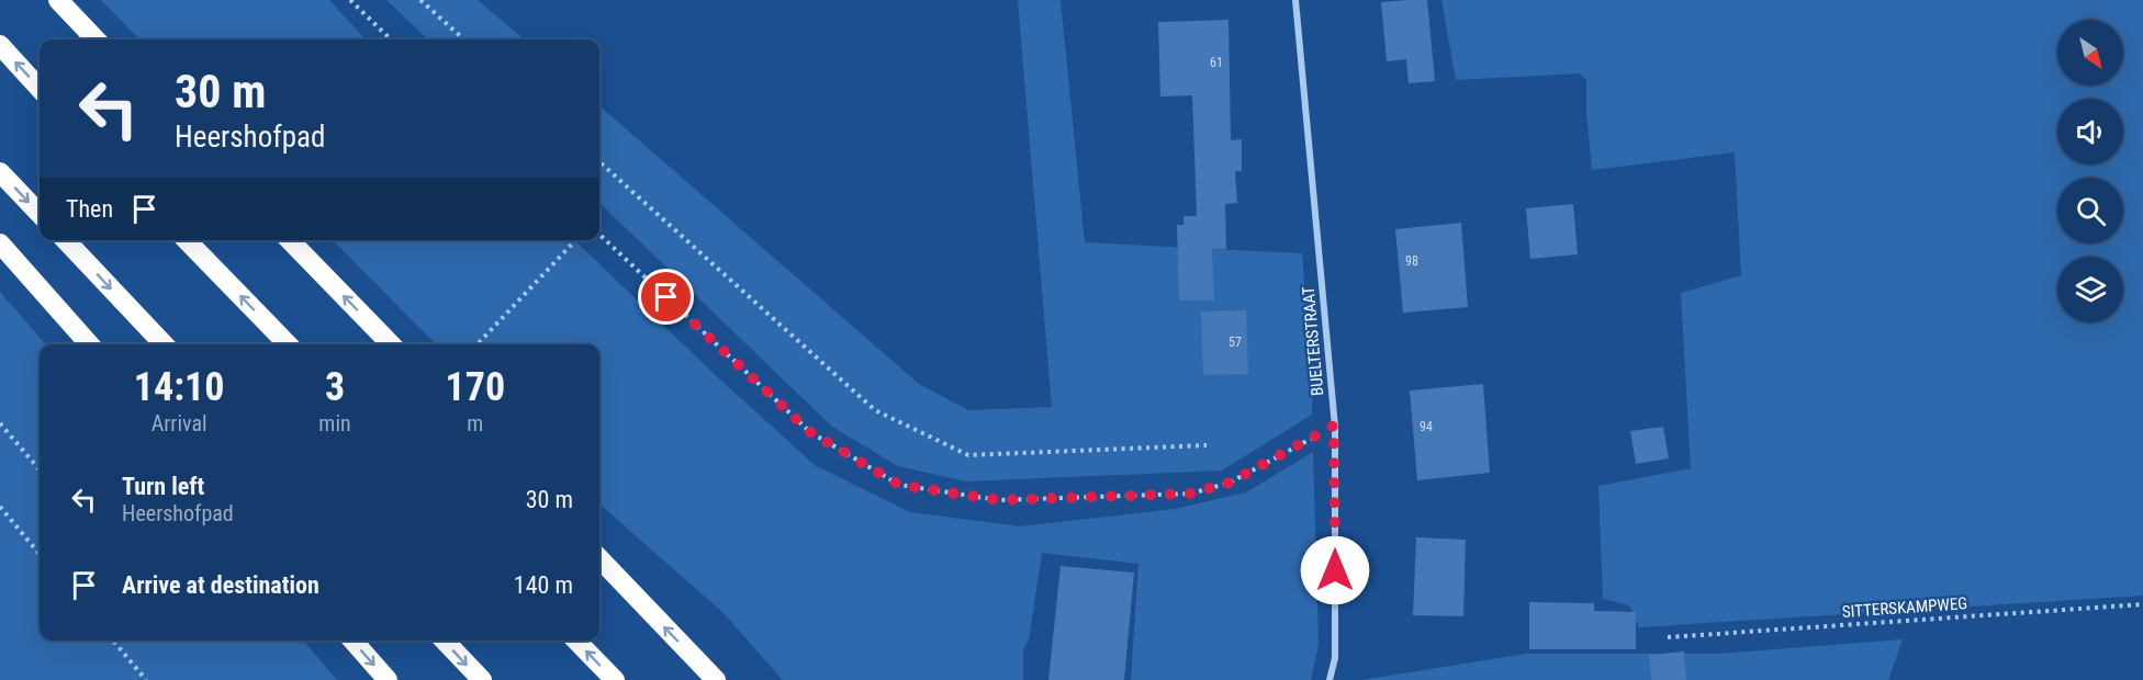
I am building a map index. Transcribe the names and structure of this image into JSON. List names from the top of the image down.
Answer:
{
  "streets": {
    "street": ["BUELTERSTRAAT"],
    "path": ["SITTERSKAMPWEG"]
  },
  "house_numbers": [
    "61",
    "98",
    "57",
    "94"
  ],
  "north": "bottom right",
  "page": {
    "turn": ["30 m", "Heershofpad"],
    "then": "Then",
    "eta": [
      "14:10",
      "Arrival",
      "3",
      "min",
      "170",
      "m"
    ],
    "list": [
      {
        "name": "Turn left",
        "note": "Heershofpad",
        "value": "30 m"
      },
      {
        "name": "Arrive at destination",
        "value": "140 m"
      }
    ]
  }
}
